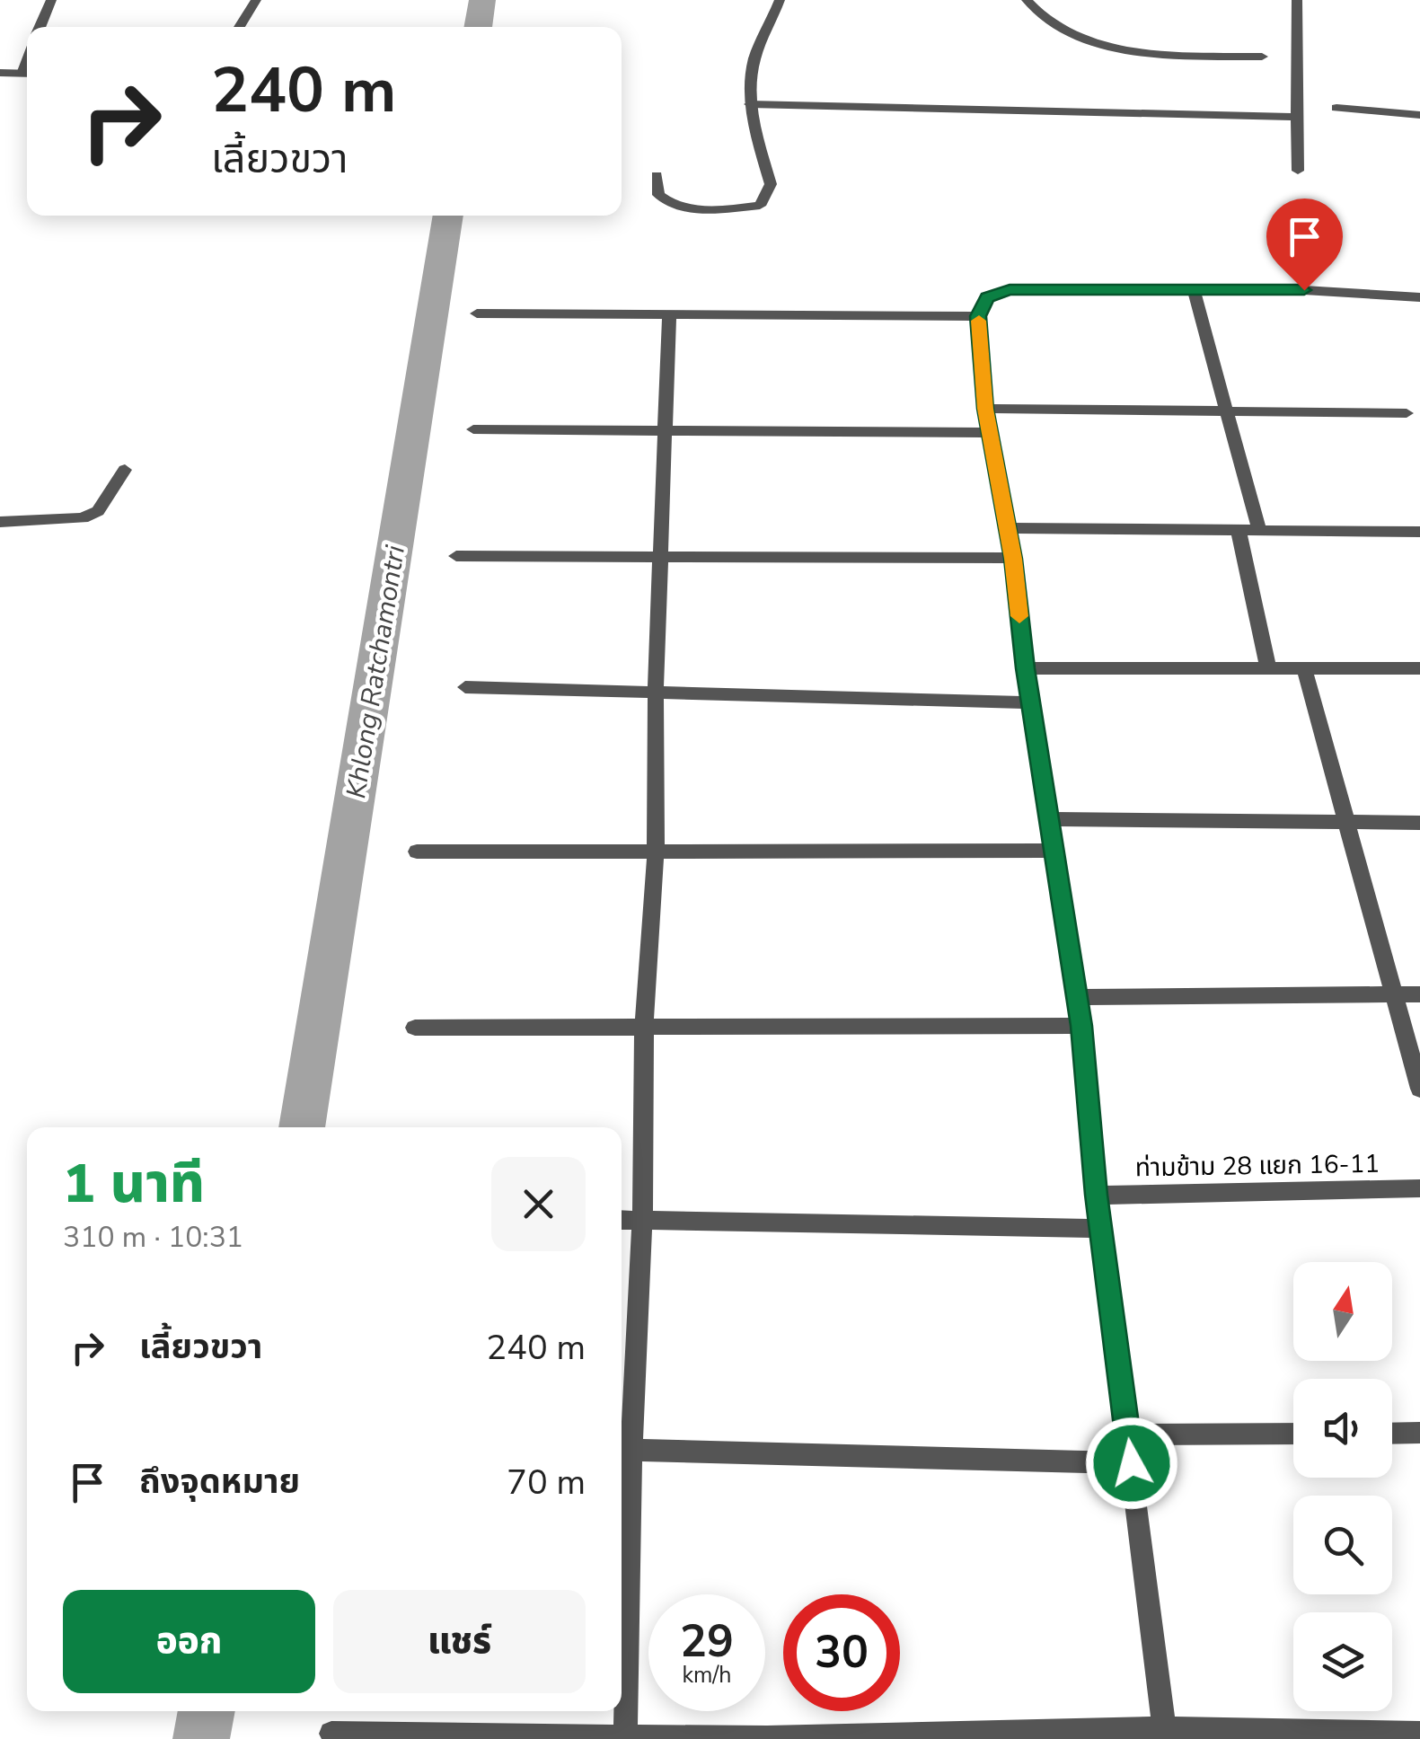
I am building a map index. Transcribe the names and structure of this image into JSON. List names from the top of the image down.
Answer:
{
  "streets": {
    "street": ["ท่ามข้าม 28 แยก 16-11"]
  },
  "water": ["Khlong Ratchamontri"],
  "north": "top",
  "page": {
    "turn": ["240 m", "เลี้ยวขวา"],
    "heading": ["1 นาที", "310 m · 10:31"],
    "list": [
      {
        "name": "เลี้ยวขวา",
        "value": "240 m"
      },
      {
        "name": "ถึงจุดหมาย",
        "value": "70 m"
      }
    ],
    "buttons": ["ออก", "แชร์"],
    "speed": "29 km/h",
    "limit": "30"
  }
}
